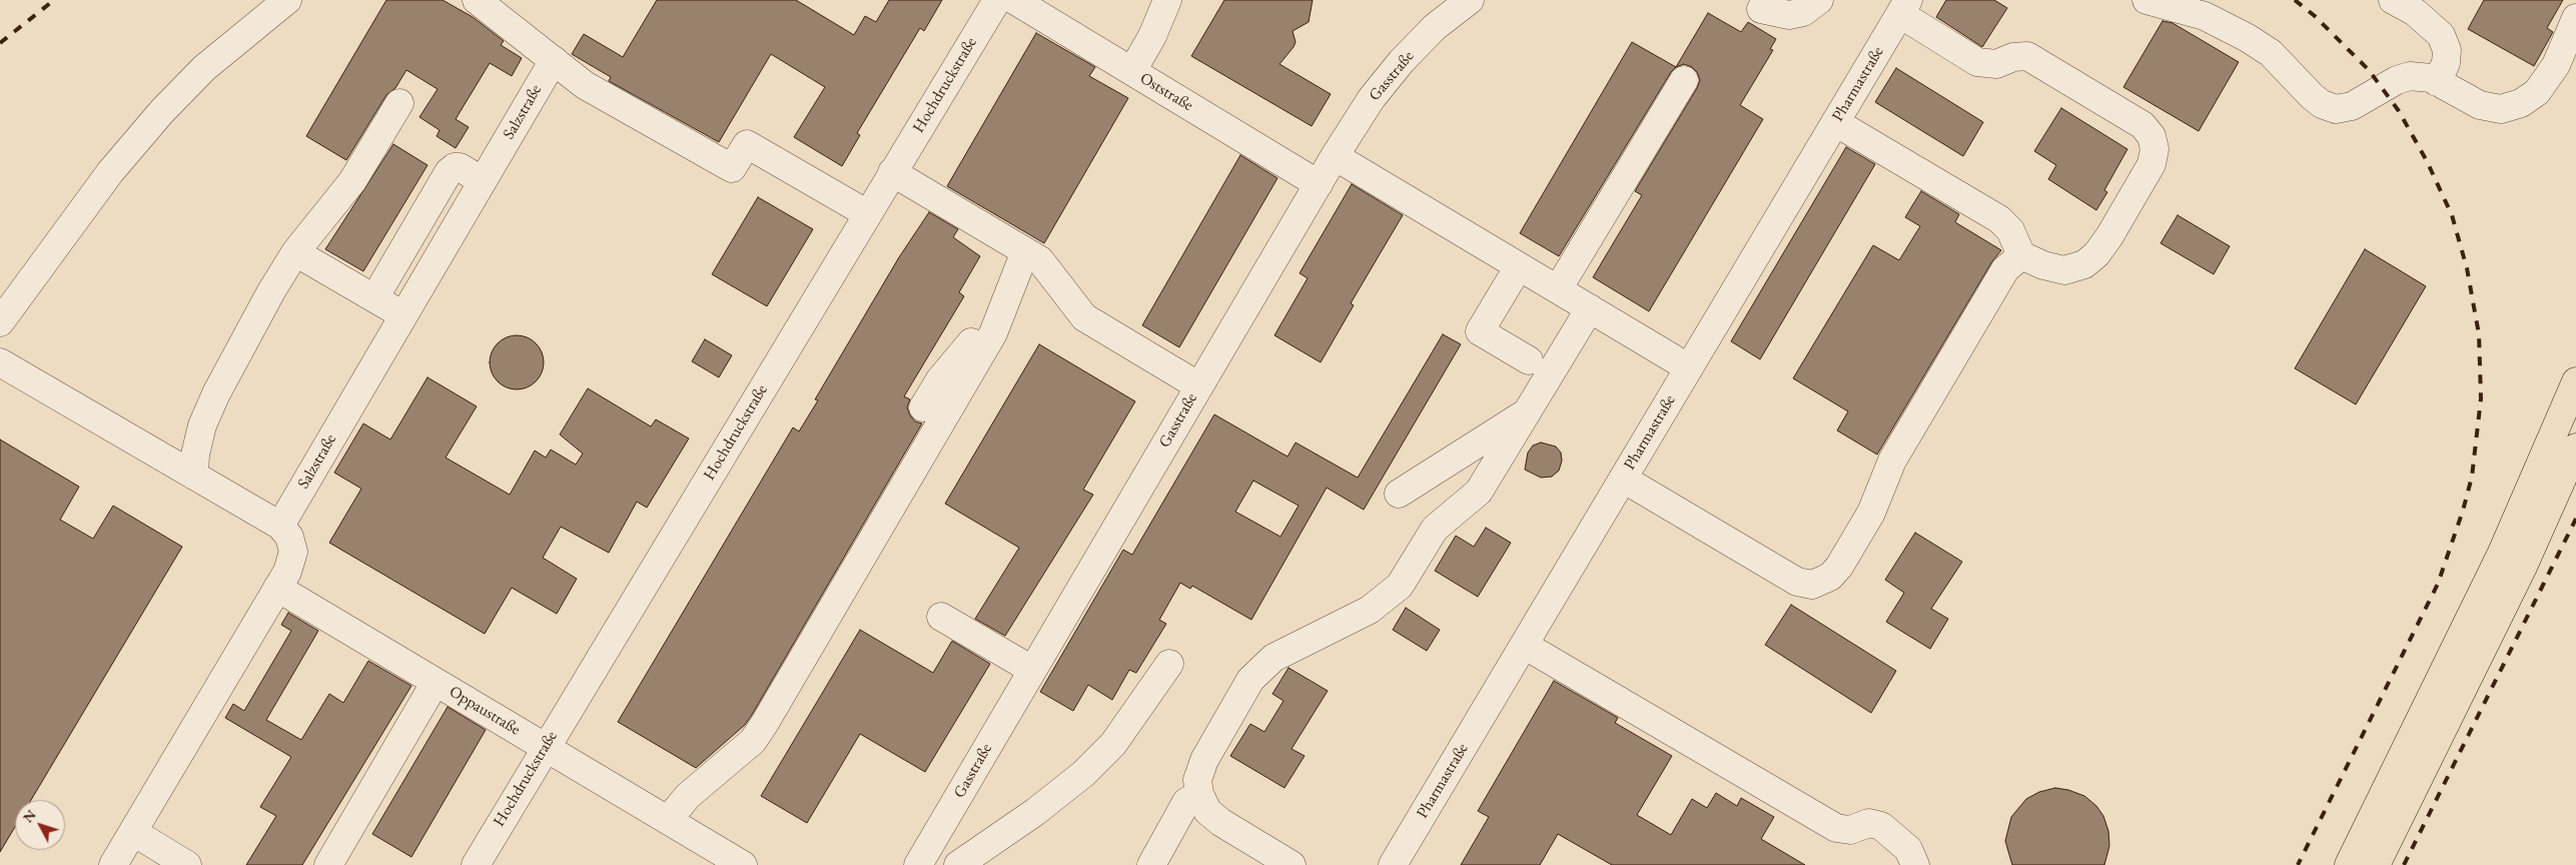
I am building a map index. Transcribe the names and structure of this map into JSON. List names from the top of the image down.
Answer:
{
  "streets": {
    "street": [
      "Gasstraße",
      "Pharmastraße",
      "Hochdruckstraße",
      "Oststraße",
      "Salzstraße",
      "Oppaustraße"
    ]
  },
  "crossings": [
    ["Gasstraße", "Oststraße"],
    ["Hochdruckstraße", "Oppaustraße"]
  ],
  "north": "top left"
}
